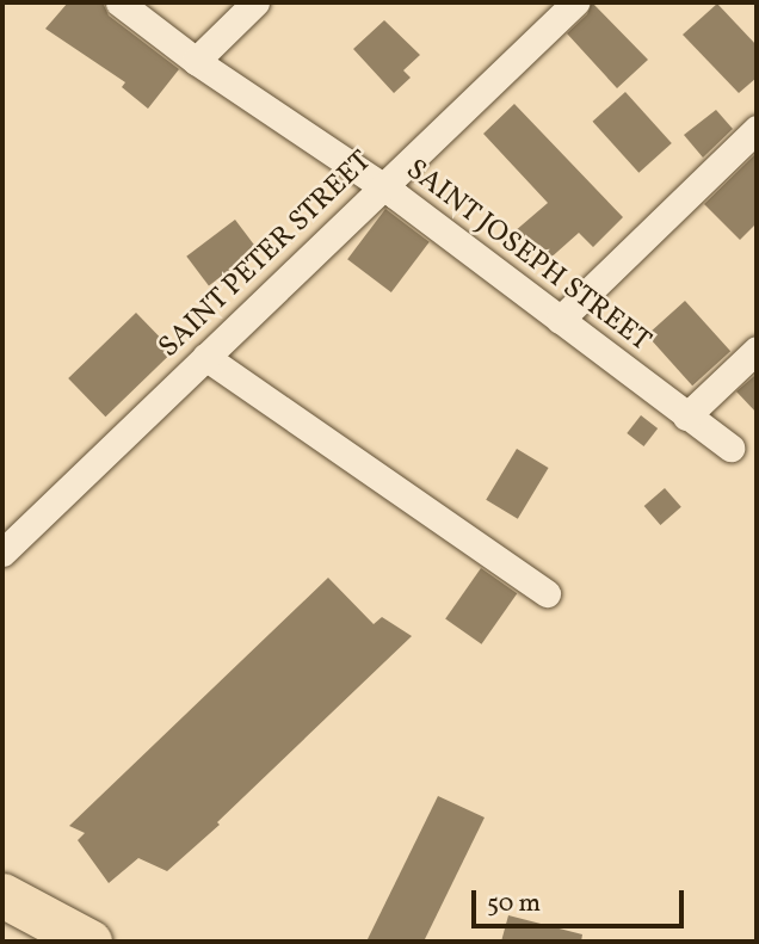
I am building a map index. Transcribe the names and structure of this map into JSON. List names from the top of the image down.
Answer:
{
  "streets": {
    "street": ["SAINT PETER STREET", "SAINT JOSEPH STREET"]
  },
  "crossings": [
    ["SAINT PETER STREET", "SAINT JOSEPH STREET"]
  ],
  "scale_bar": "50 m"
}
